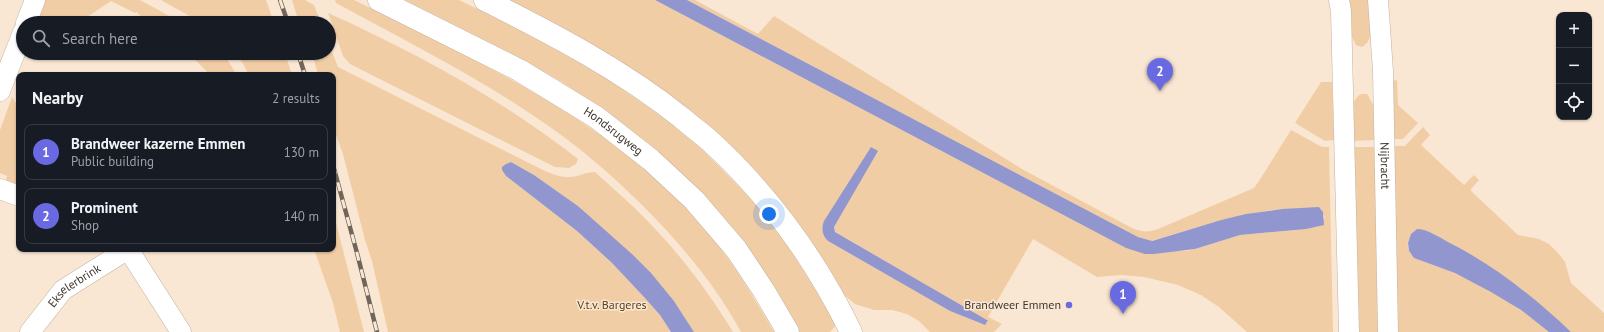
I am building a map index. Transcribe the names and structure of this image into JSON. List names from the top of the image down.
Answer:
{
  "streets": {
    "main road": ["Hondsrugweg"],
    "street": ["Nijbracht", "Ekselerbrink"]
  },
  "parks": ["V.t.v. Bargeres"],
  "places": ["Brandweer Emmen"],
  "page": {
    "map_buttons": ["+", "−"],
    "search": "Search here",
    "pins": ["2", "1"],
    "heading": ["Nearby", "2 results"],
    "list": [
      {
        "mark": "1",
        "name": "Brandweer kazerne Emmen",
        "note": "Public building",
        "value": "130 m"
      },
      {
        "mark": "2",
        "name": "Prominent",
        "note": "Shop",
        "value": "140 m"
      }
    ]
  }
}
